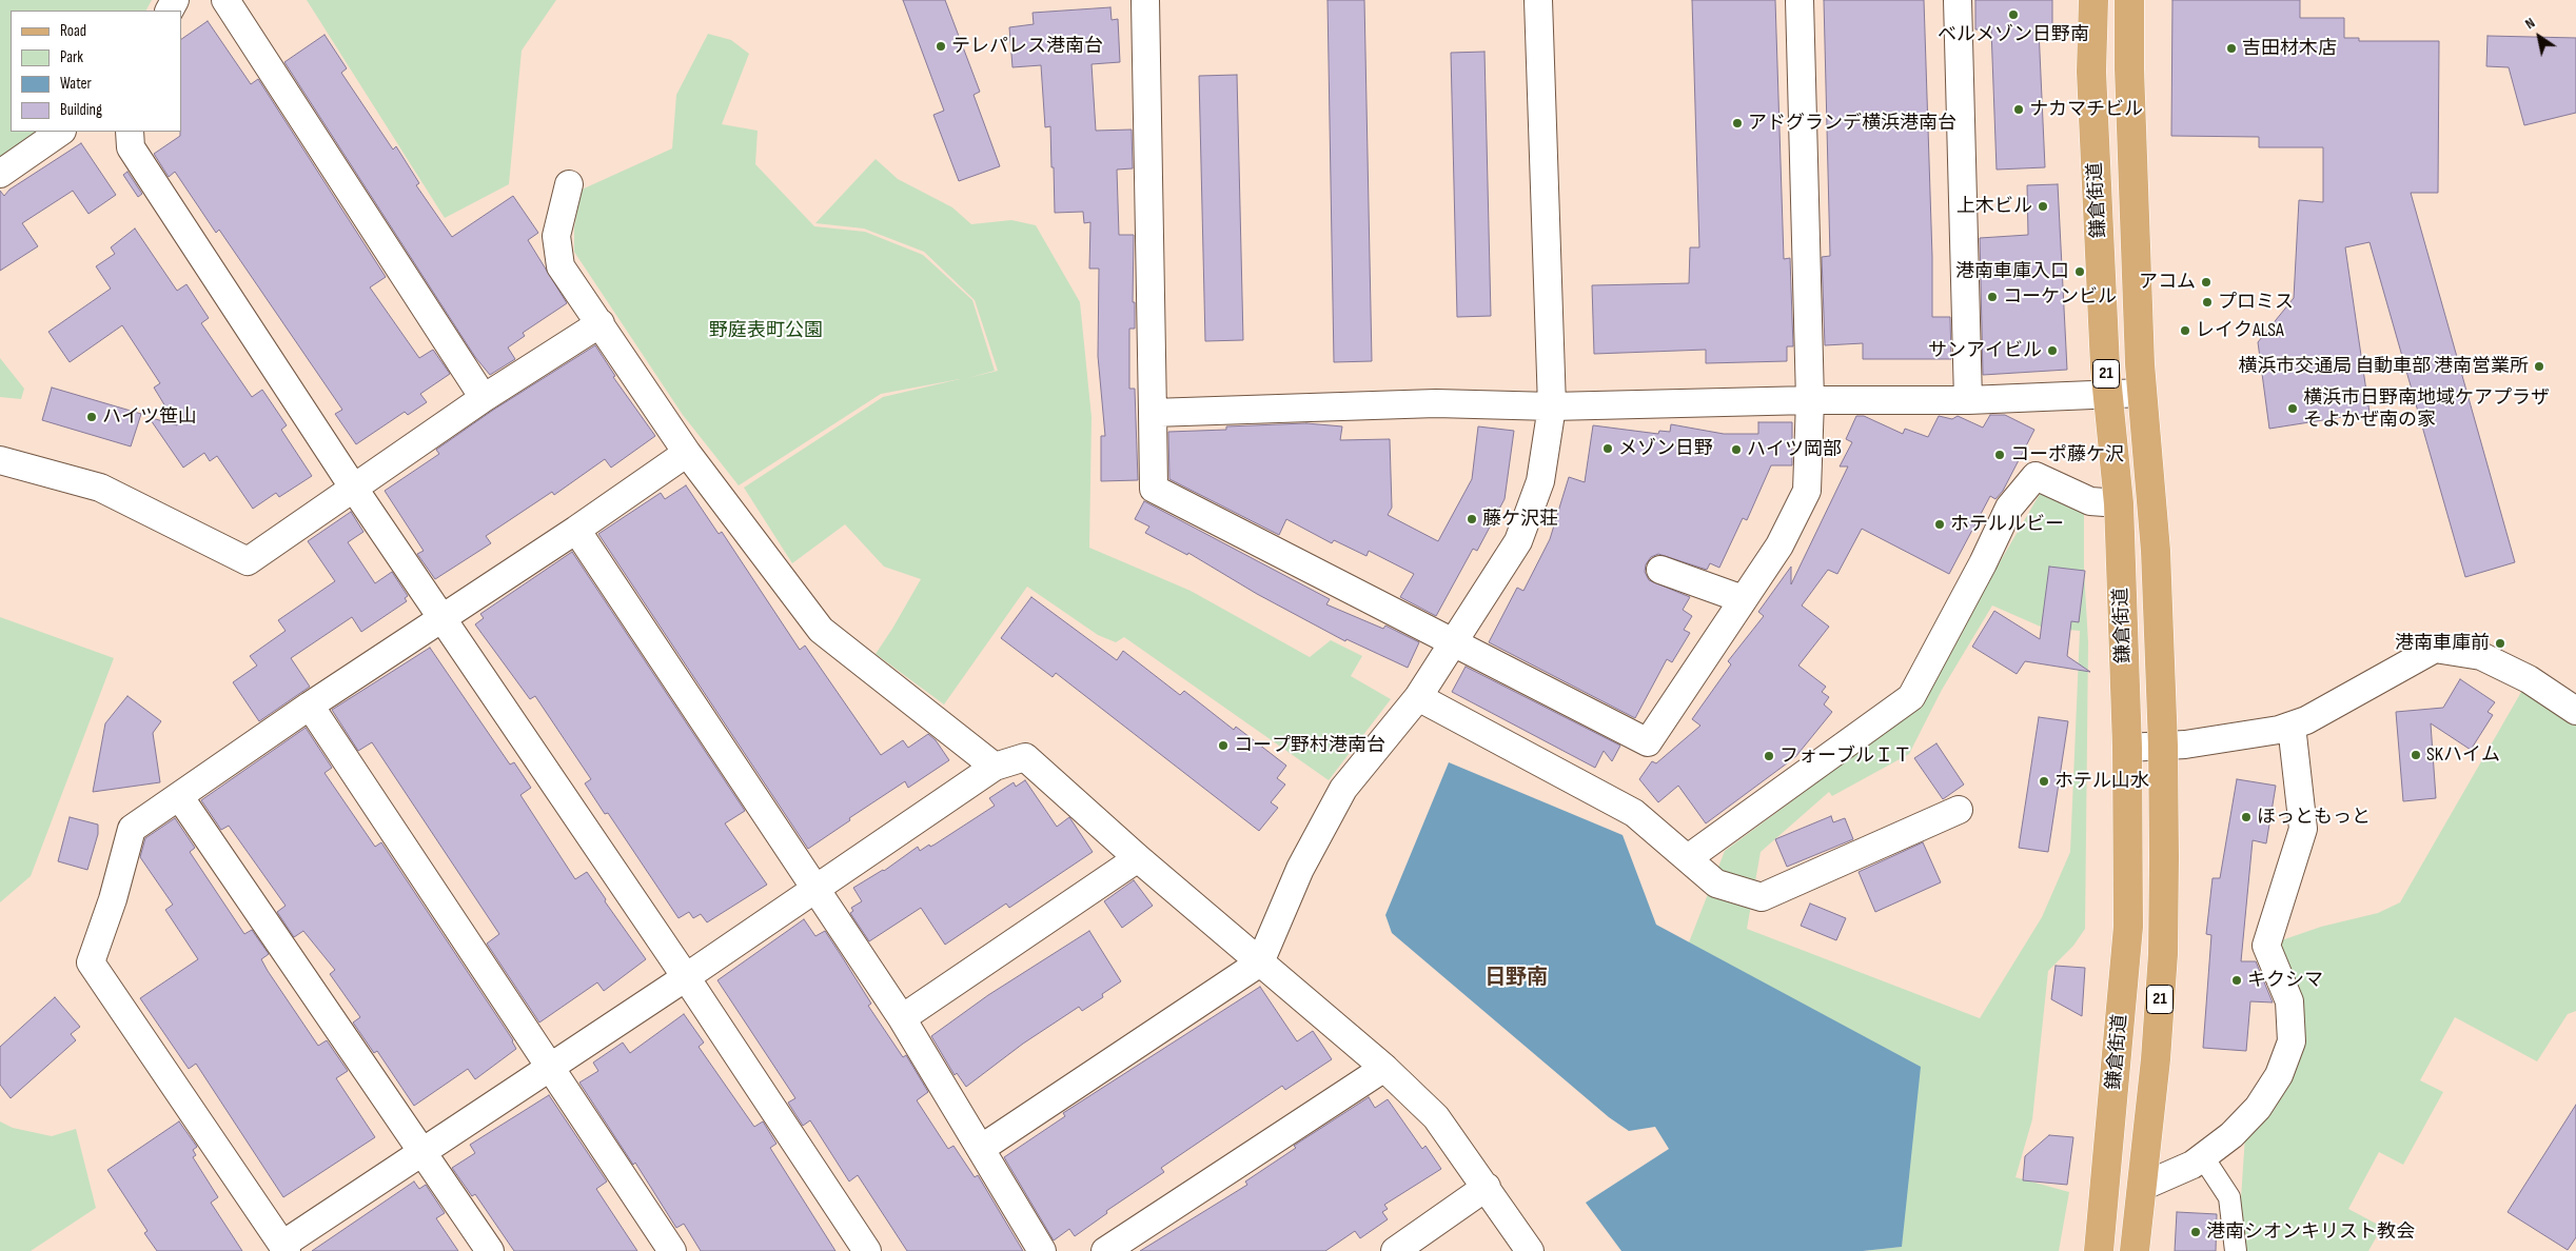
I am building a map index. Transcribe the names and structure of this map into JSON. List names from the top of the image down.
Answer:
{
  "streets": {
    "main road": ["鎌倉街道", "21"]
  },
  "districts": ["日野南"],
  "parks": ["野庭表町公園"],
  "places": [
    "ベルメゾン日野南",
    "テレパレス港南台",
    "吉田材木店",
    "ナカマチビル",
    "アドグランデ横浜港南台",
    "上木ビル",
    "港南車庫入口",
    "アコム",
    "コーケンビル",
    "プロミス",
    "レイクALSA",
    "サンアイビル",
    "横浜市交通局 自動車部 港南営業所",
    "横浜市日野南地域ケアプラザ そよかぜ南の家",
    "ハイツ笹山",
    "メゾン日野",
    "ハイツ岡部",
    "コーポ藤ケ沢",
    "藤ケ沢荘",
    "ホテルルビー",
    "港南車庫前",
    "コープ野村港南台",
    "SKハイム",
    "フォーブルＩＴ",
    "ホテル山水",
    "ほっともっと",
    "キクシマ",
    "港南シオンキリスト教会"
  ],
  "legend": [
    "Road",
    "Park",
    "Water",
    "Building"
  ],
  "north": "top left"
}
